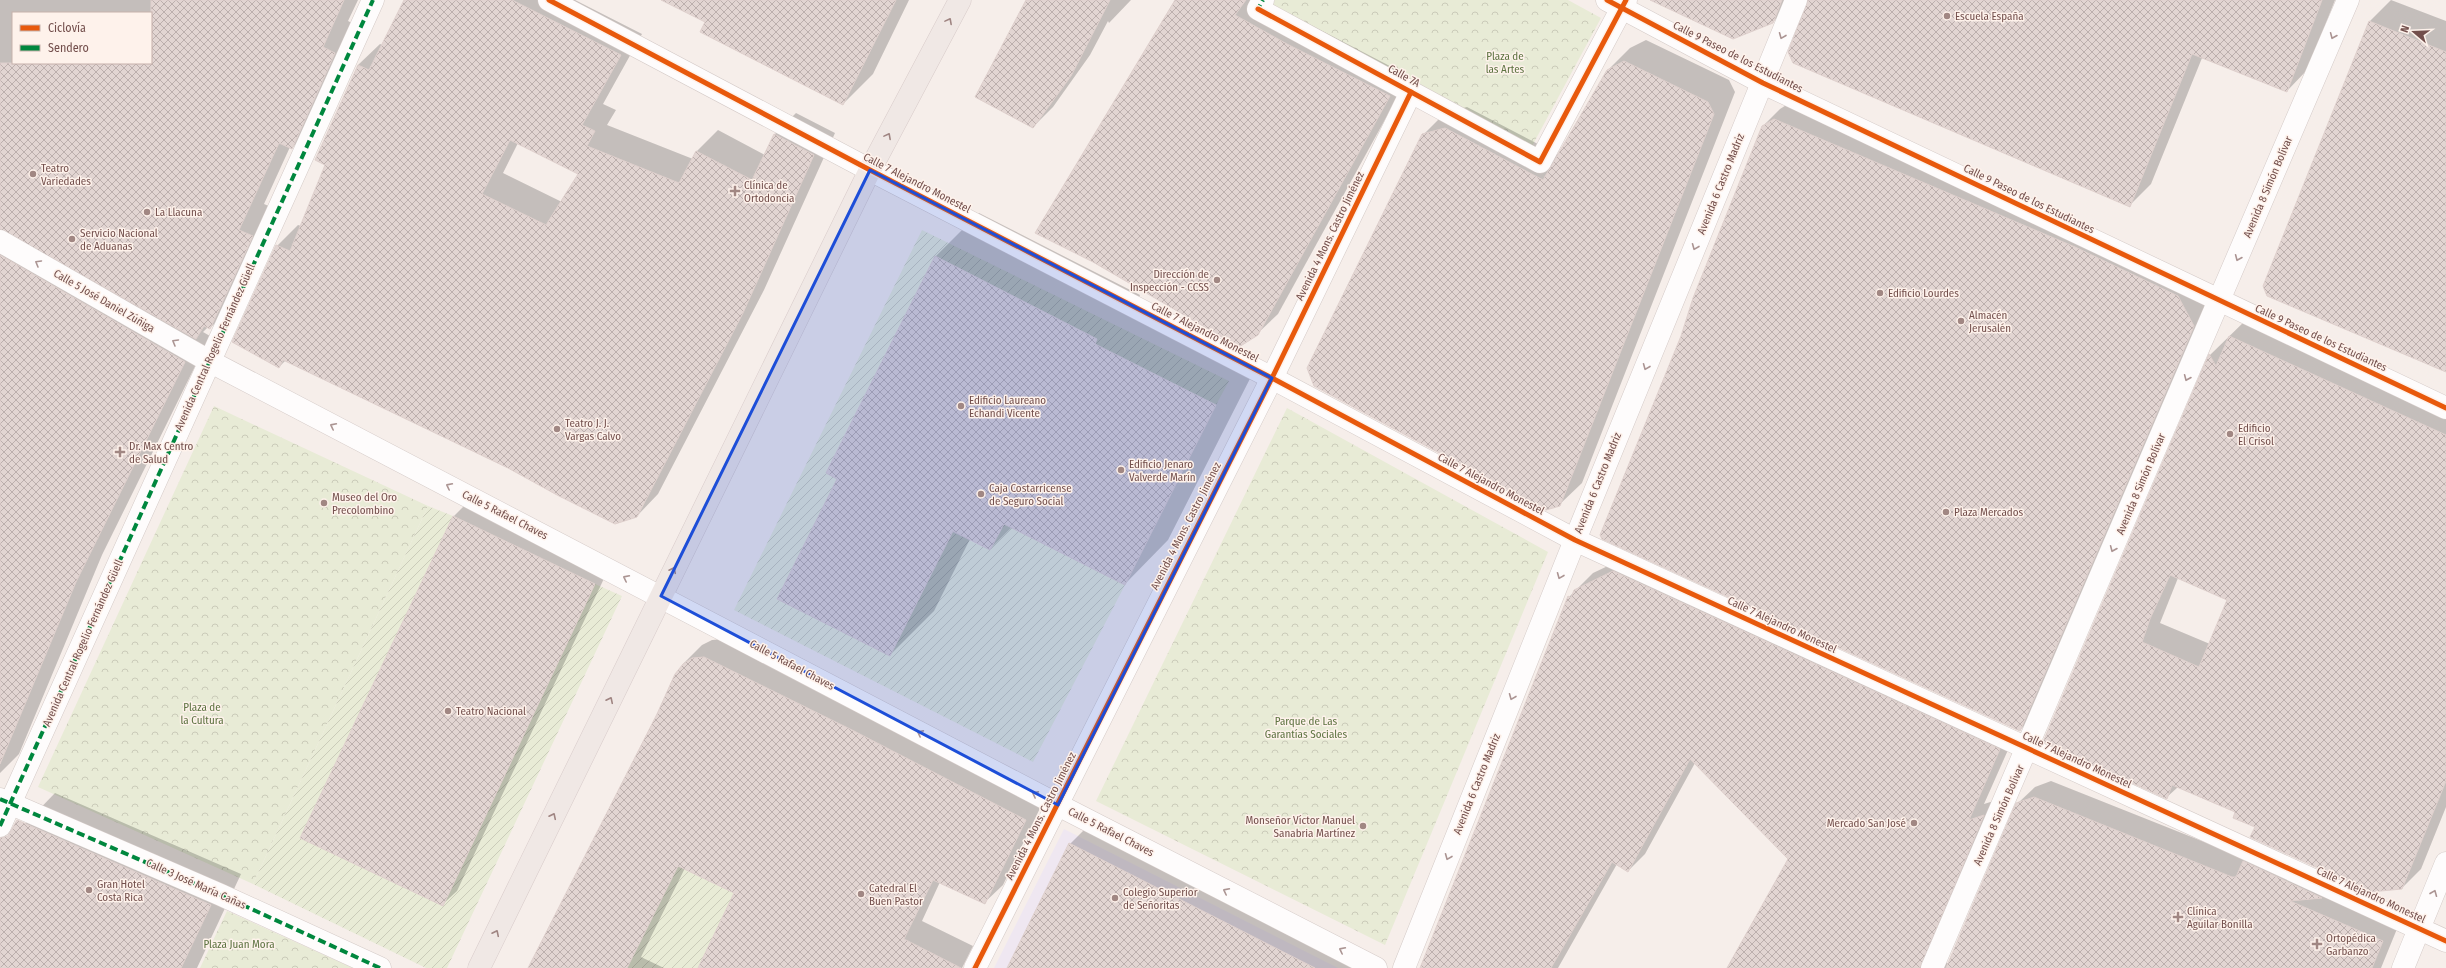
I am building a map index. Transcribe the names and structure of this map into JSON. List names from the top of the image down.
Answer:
{
  "streets": {
    "street": [
      "Calle 9 Paseo de los Estudiantes",
      "Calle 7A",
      "Calle 7 Alejandro Monestel",
      "Avenida 6 Castro Madriz",
      "Avenida 8 Simón Bolívar",
      "Avenida 4 Mons. Castro Jiménez",
      "Calle 5 José Daniel Zúñiga",
      "Avenida Central Rogelio Fernández Güell",
      "Calle 5 Rafael Chaves",
      "Calle 3 José María Cañas"
    ]
  },
  "crossings": [
    ["Calle 9 Paseo de los Estudiantes", "Calle 7A"],
    ["Calle 9 Paseo de los Estudiantes", "Avenida 6 Castro Madriz"],
    ["Calle 9 Paseo de los Estudiantes", "Avenida 8 Simón Bolívar"],
    ["Calle 7A", "Avenida 4 Mons. Castro Jiménez"],
    ["Calle 7 Alejandro Monestel", "Avenida 6 Castro Madriz"],
    ["Calle 7 Alejandro Monestel", "Avenida 8 Simón Bolívar"],
    ["Calle 7 Alejandro Monestel", "Avenida 4 Mons. Castro Jiménez"],
    ["Avenida 4 Mons. Castro Jiménez", "Calle 5 Rafael Chaves"],
    ["Calle 5 José Daniel Zúñiga", "Avenida Central Rogelio Fernández Güell"],
    ["Calle 5 José Daniel Zúñiga", "Calle 5 Rafael Chaves"],
    ["Avenida Central Rogelio Fernández Güell", "Calle 5 Rafael Chaves"],
    ["Avenida Central Rogelio Fernández Güell", "Calle 3 José María Cañas"]
  ],
  "one_way": [
    "Avenida 6 Castro Madriz",
    "Avenida 8 Simón Bolívar",
    "Calle 5 José Daniel Zúñiga",
    "Calle 5 Rafael Chaves"
  ],
  "parks": [
    "Plaza de las Artes",
    "Plaza de la Cultura",
    "Parque de Las Garantías Sociales",
    "Plaza Juan Mora"
  ],
  "places": {
    "other": [
      "Escuela España",
      "Teatro Variedades",
      "La Llacuna",
      "Servicio Nacional de Aduanas",
      "Dirección de Inspección - CCSS",
      "Edificio Lourdes",
      "Almacén Jerusalén",
      "Edificio Laureano Echandi Vicente",
      "Teatro J. J. Vargas Calvo",
      "Edificio El Crisol",
      "Edificio Jenaro Valverde Marín",
      "Caja Costarricense de Seguro Social",
      "Museo del Oro Precolombino",
      "Plaza Mercados",
      "Teatro Nacional",
      "Mercado San José",
      "Monseñor Víctor Manuel Sanabria Martínez",
      "Gran Hotel Costa Rica",
      "Catedral El Buen Pastor",
      "Colegio Superior de Señoritas"
    ],
    "health": [
      "Clínica de Ortodoncia",
      "Dr. Max Centro de Salud",
      "Clínica Aguilar Bonilla",
      "Ortopédica Garbanzo"
    ]
  },
  "legend": ["Ciclovía", "Sendero"],
  "north": "left"
}
